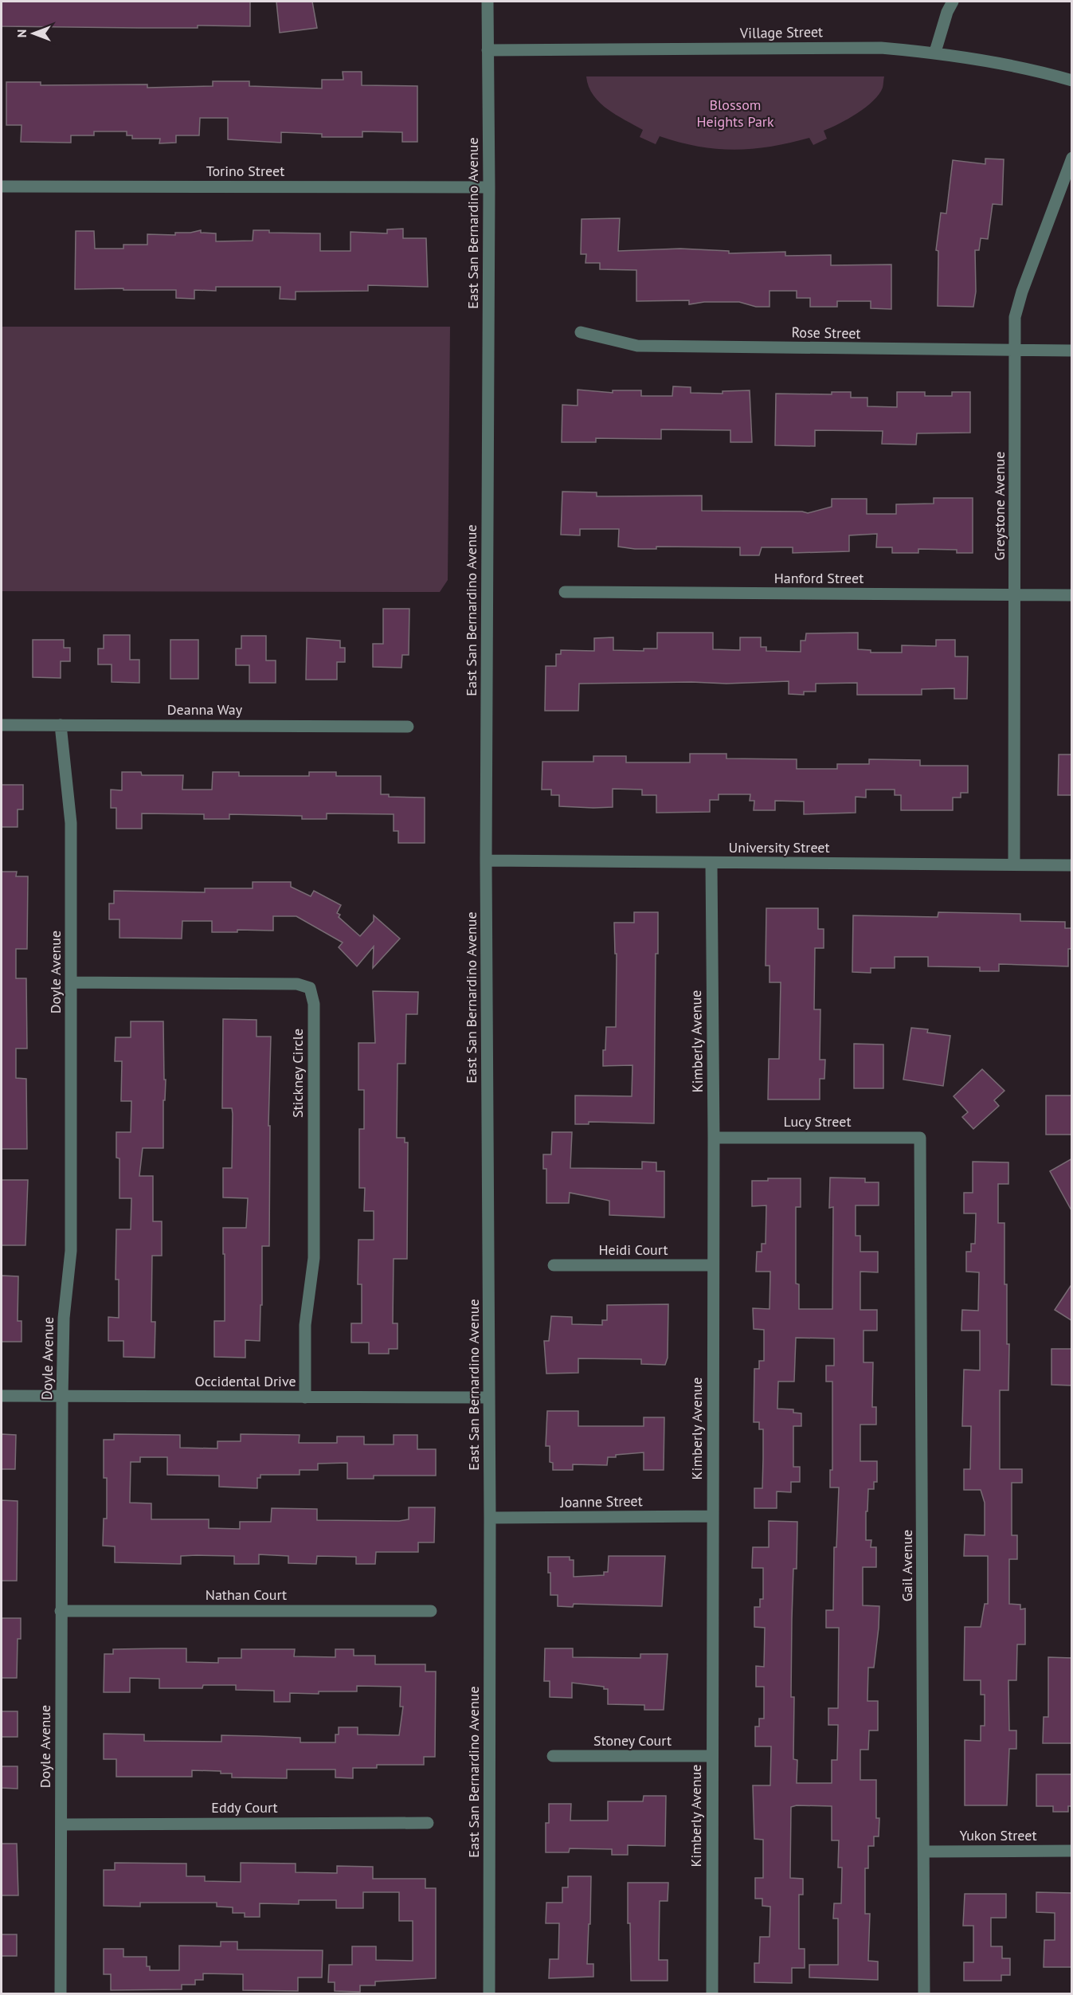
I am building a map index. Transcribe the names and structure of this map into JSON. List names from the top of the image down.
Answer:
{
  "streets": {
    "street": [
      "Village Street",
      "Torino Street",
      "East San Bernardino Avenue",
      "Rose Street",
      "Greystone Avenue",
      "Hanford Street",
      "Deanna Way",
      "University Street",
      "Doyle Avenue",
      "Kimberly Avenue",
      "Stickney Circle",
      "Lucy Street",
      "Heidi Court",
      "Occidental Drive",
      "Joanne Street",
      "Gail Avenue",
      "Nathan Court",
      "Stoney Court",
      "Eddy Court",
      "Yukon Street"
    ]
  },
  "crossings": [
    ["Village Street", "East San Bernardino Avenue"],
    ["Torino Street", "East San Bernardino Avenue"],
    ["East San Bernardino Avenue", "University Street"],
    ["East San Bernardino Avenue", "Occidental Drive"],
    ["East San Bernardino Avenue", "Joanne Street"],
    ["Rose Street", "Greystone Avenue"],
    ["Greystone Avenue", "Hanford Street"],
    ["Greystone Avenue", "University Street"],
    ["Deanna Way", "Doyle Avenue"],
    ["University Street", "Kimberly Avenue"],
    ["Doyle Avenue", "Stickney Circle"],
    ["Doyle Avenue", "Occidental Drive"],
    ["Doyle Avenue", "Nathan Court"],
    ["Doyle Avenue", "Eddy Court"],
    ["Kimberly Avenue", "Lucy Street"],
    ["Kimberly Avenue", "Heidi Court"],
    ["Kimberly Avenue", "Joanne Street"],
    ["Kimberly Avenue", "Stoney Court"],
    ["Stickney Circle", "Occidental Drive"],
    ["Lucy Street", "Gail Avenue"],
    ["Gail Avenue", "Yukon Street"]
  ],
  "parks": ["Blossom Heights Park"],
  "north": "left"
}
